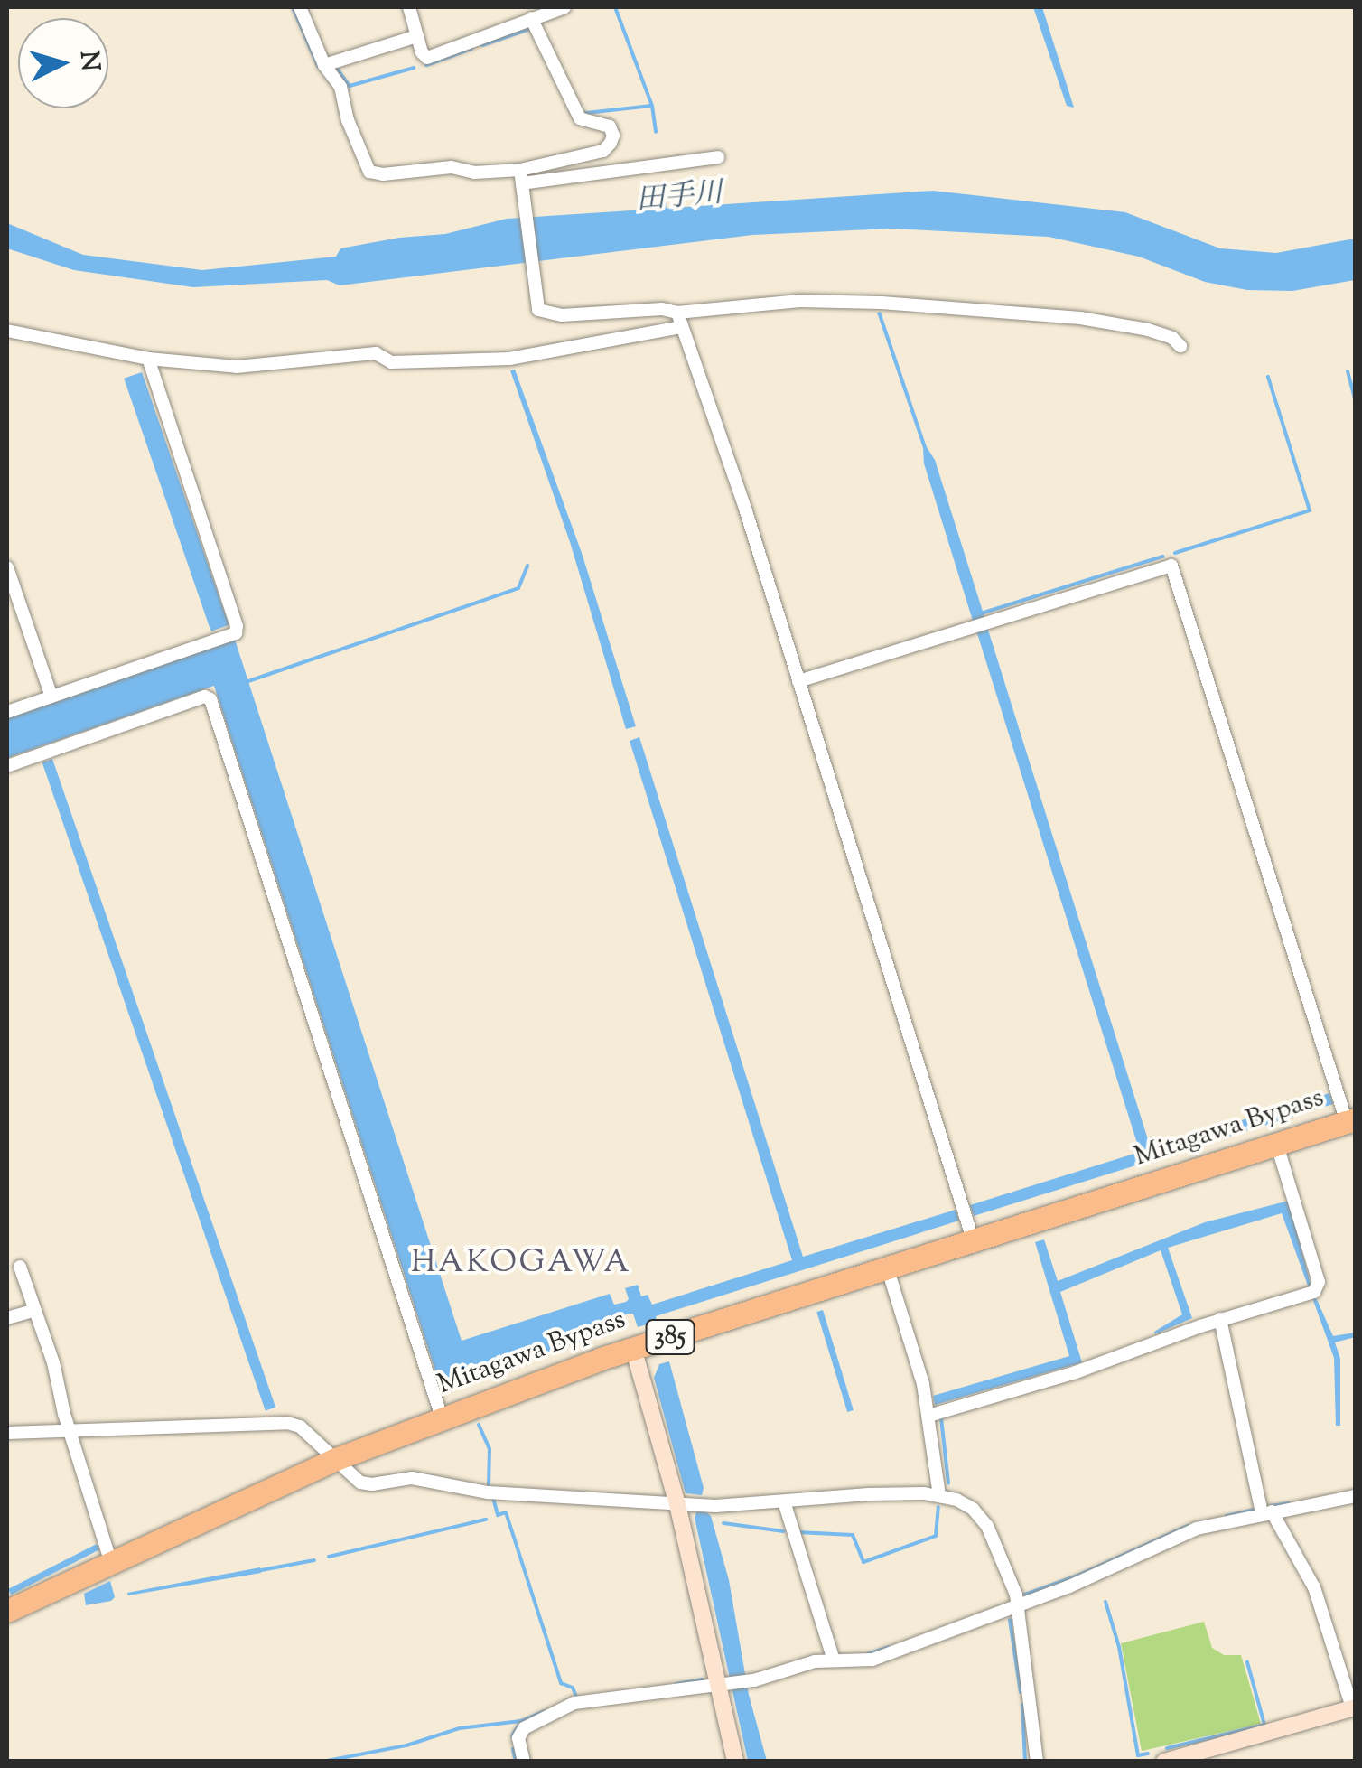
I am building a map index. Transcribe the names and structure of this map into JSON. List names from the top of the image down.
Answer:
{
  "streets": {
    "highway": ["Mitagawa Bypass", "385"]
  },
  "districts": ["HAKOGAWA"],
  "water": ["田手川"],
  "north": "right"
}
